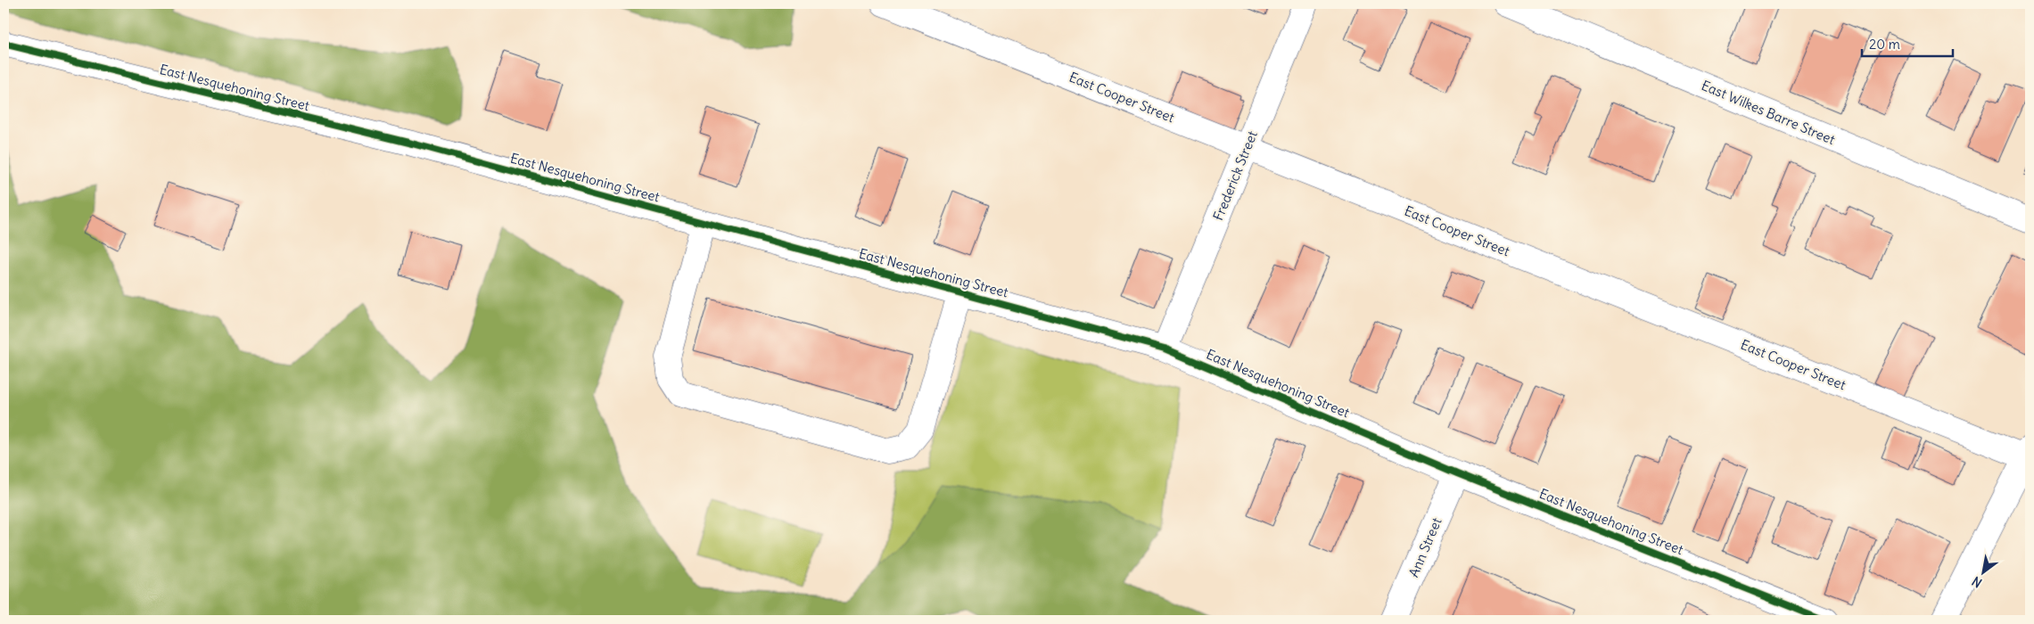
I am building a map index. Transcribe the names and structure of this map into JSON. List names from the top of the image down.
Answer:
{
  "streets": {
    "street": [
      "East Nesquehoning Street",
      "East Cooper Street",
      "East Wilkes Barre Street",
      "Frederick Street",
      "Ann Street"
    ]
  },
  "crossings": [
    ["East Nesquehoning Street", "Frederick Street"],
    ["East Nesquehoning Street", "Ann Street"],
    ["East Cooper Street", "Frederick Street"]
  ],
  "scale_bar": "20 m",
  "north": "bottom left"
}
